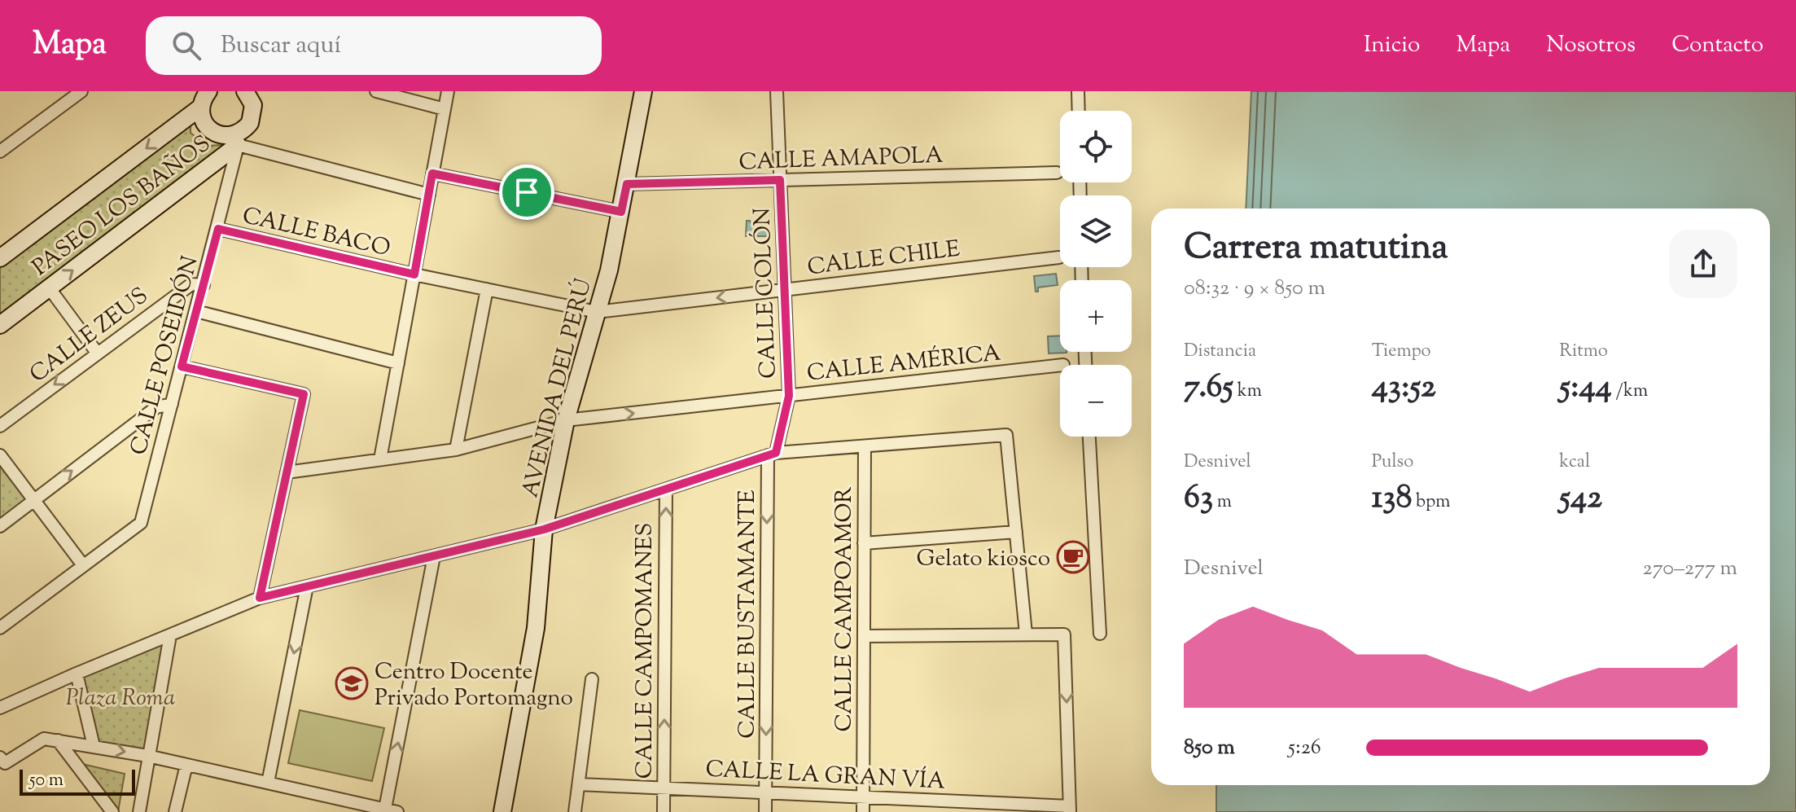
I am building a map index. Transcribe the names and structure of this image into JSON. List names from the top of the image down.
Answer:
{
  "streets": {
    "street": [
      "CALLE AMAPOLA",
      "PASEO LOS BAÑOS",
      "CALLE BACO",
      "CALLE CHILE",
      "CALLE COLÓN",
      "CALLE ZEUS",
      "CALLE POSEIDÓN",
      "CALLE AMÉRICA",
      "AVENIDA DEL PERÚ",
      "CALLE CAMPOAMOR",
      "CALLE BUSTAMANTE",
      "CALLE CAMPOMANES",
      "CALLE LA GRAN VÍA"
    ]
  },
  "crossings": [
    ["CALLE AMAPOLA", "CALLE COLÓN"],
    ["CALLE AMAPOLA", "AVENIDA DEL PERÚ"],
    ["PASEO LOS BAÑOS", "CALLE POSEIDÓN"],
    ["CALLE BACO", "CALLE CHILE"],
    ["CALLE BACO", "CALLE POSEIDÓN"],
    ["CALLE BACO", "AVENIDA DEL PERÚ"],
    ["CALLE CHILE", "CALLE COLÓN"],
    ["CALLE CHILE", "AVENIDA DEL PERÚ"],
    ["CALLE COLÓN", "CALLE AMÉRICA"],
    ["CALLE COLÓN", "CALLE BUSTAMANTE"],
    ["CALLE ZEUS", "CALLE POSEIDÓN"],
    ["CALLE AMÉRICA", "AVENIDA DEL PERÚ"],
    ["CALLE CAMPOAMOR", "CALLE LA GRAN VÍA"],
    ["CALLE BUSTAMANTE", "CALLE LA GRAN VÍA"],
    ["CALLE CAMPOMANES", "CALLE LA GRAN VÍA"]
  ],
  "one_way": ["CALLE CHILE", "CALLE BUSTAMANTE"],
  "parks": ["Plaza Roma"],
  "places": {
    "cafe": ["Gelato kiosco"],
    "school or university": ["Centro Docente Privado Portomagno"]
  },
  "scale_bar": "50 m",
  "page": {
    "header": "Mapa",
    "search": "Buscar aquí",
    "nav": [
      "Inicio",
      "Mapa",
      "Nosotros",
      "Contacto"
    ],
    "map_buttons": ["+", "−"],
    "heading": ["Carrera matutina", "08:32 · 9 × 850 m"],
    "stats": [
      ["Distancia", "7.65 km"],
      ["Tiempo", "43:52"],
      ["Ritmo", "5:44 /km"],
      ["Desnivel", "63 m"],
      ["Pulso", "138 bpm"],
      ["kcal", "542"]
    ],
    "chart": ["Desnivel", "270–277 m"],
    "list": [
      {
        "name": "850 m",
        "note": "5:26"
      }
    ],
    "scale": "50 m"
  }
}
